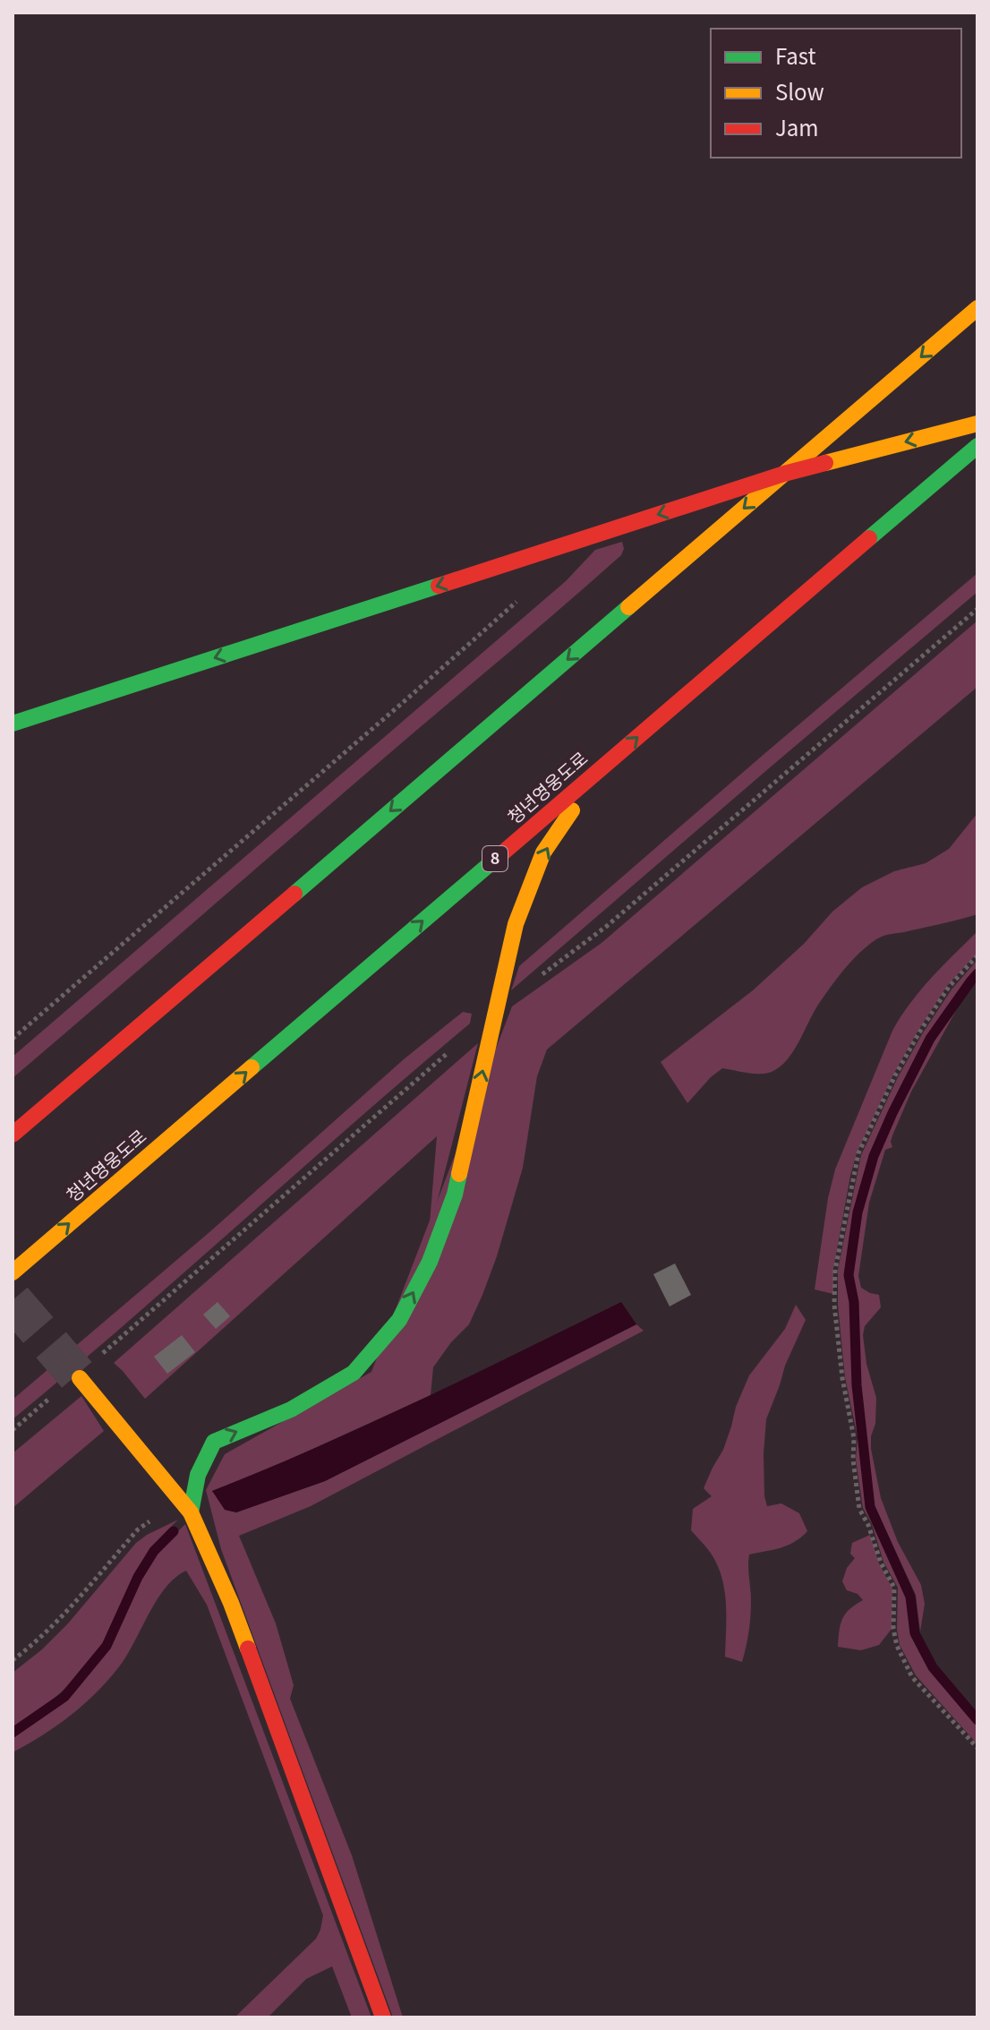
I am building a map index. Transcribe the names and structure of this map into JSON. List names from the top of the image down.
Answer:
{
  "streets": {
    "main road": ["청년영웅도로", "8"]
  },
  "legend": ["Fast", "Slow", "Jam"]
}
